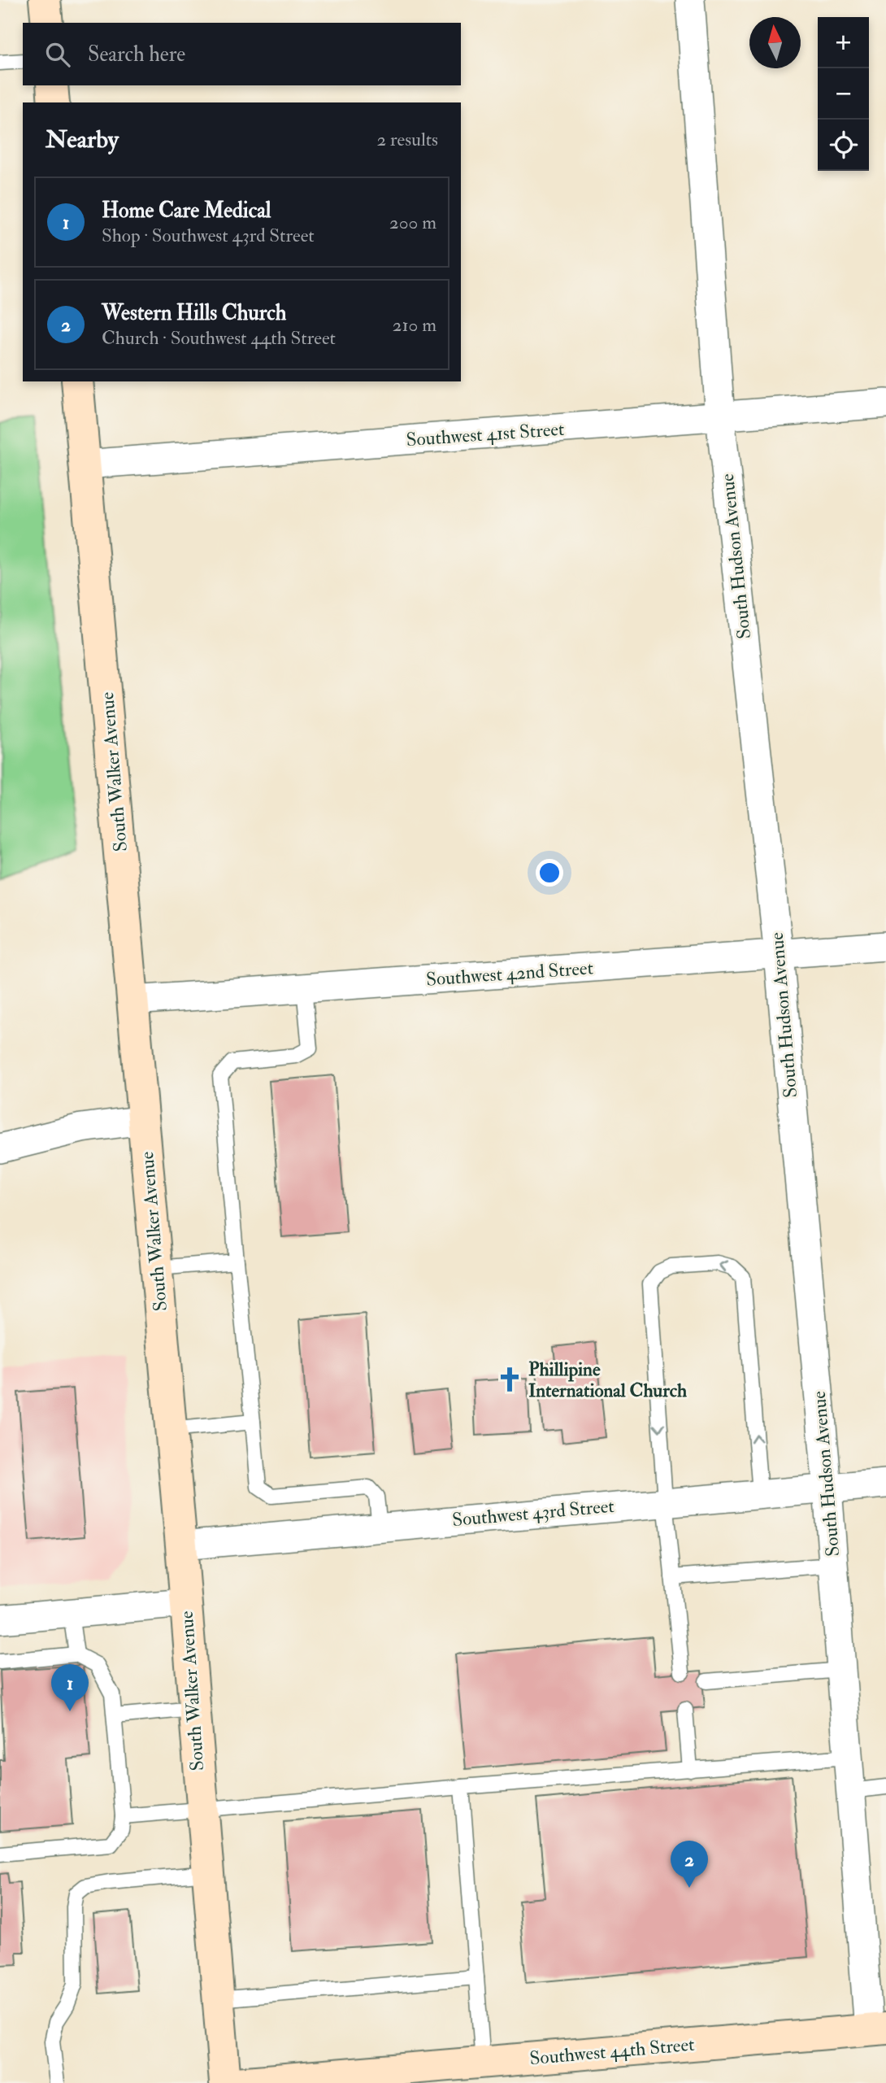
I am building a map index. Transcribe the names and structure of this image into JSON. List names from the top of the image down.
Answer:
{
  "streets": {
    "main road": ["South Walker Avenue", "Southwest 44th Street"],
    "street": [
      "Southwest 41st Street",
      "South Hudson Avenue",
      "Southwest 42nd Street",
      "Southwest 43rd Street"
    ]
  },
  "crossings": [
    ["Southwest 41st Street", "South Hudson Avenue"],
    ["Southwest 41st Street", "South Walker Avenue"],
    ["South Hudson Avenue", "Southwest 42nd Street"],
    ["South Hudson Avenue", "Southwest 43rd Street"],
    ["South Hudson Avenue", "Southwest 44th Street"],
    ["South Walker Avenue", "Southwest 42nd Street"],
    ["South Walker Avenue", "Southwest 43rd Street"]
  ],
  "places": {
    "church": ["Phillipine International Church"]
  },
  "north": "top",
  "page": {
    "map_buttons": ["+", "−"],
    "search": "Search here",
    "heading": ["Nearby", "2 results"],
    "list": [
      {
        "mark": "1",
        "name": "Home Care Medical",
        "note": "Shop · Southwest 43rd Street",
        "value": "200 m"
      },
      {
        "mark": "2",
        "name": "Western Hills Church",
        "note": "Church · Southwest 44th Street",
        "value": "210 m"
      }
    ],
    "pins": ["1", "2"]
  }
}
